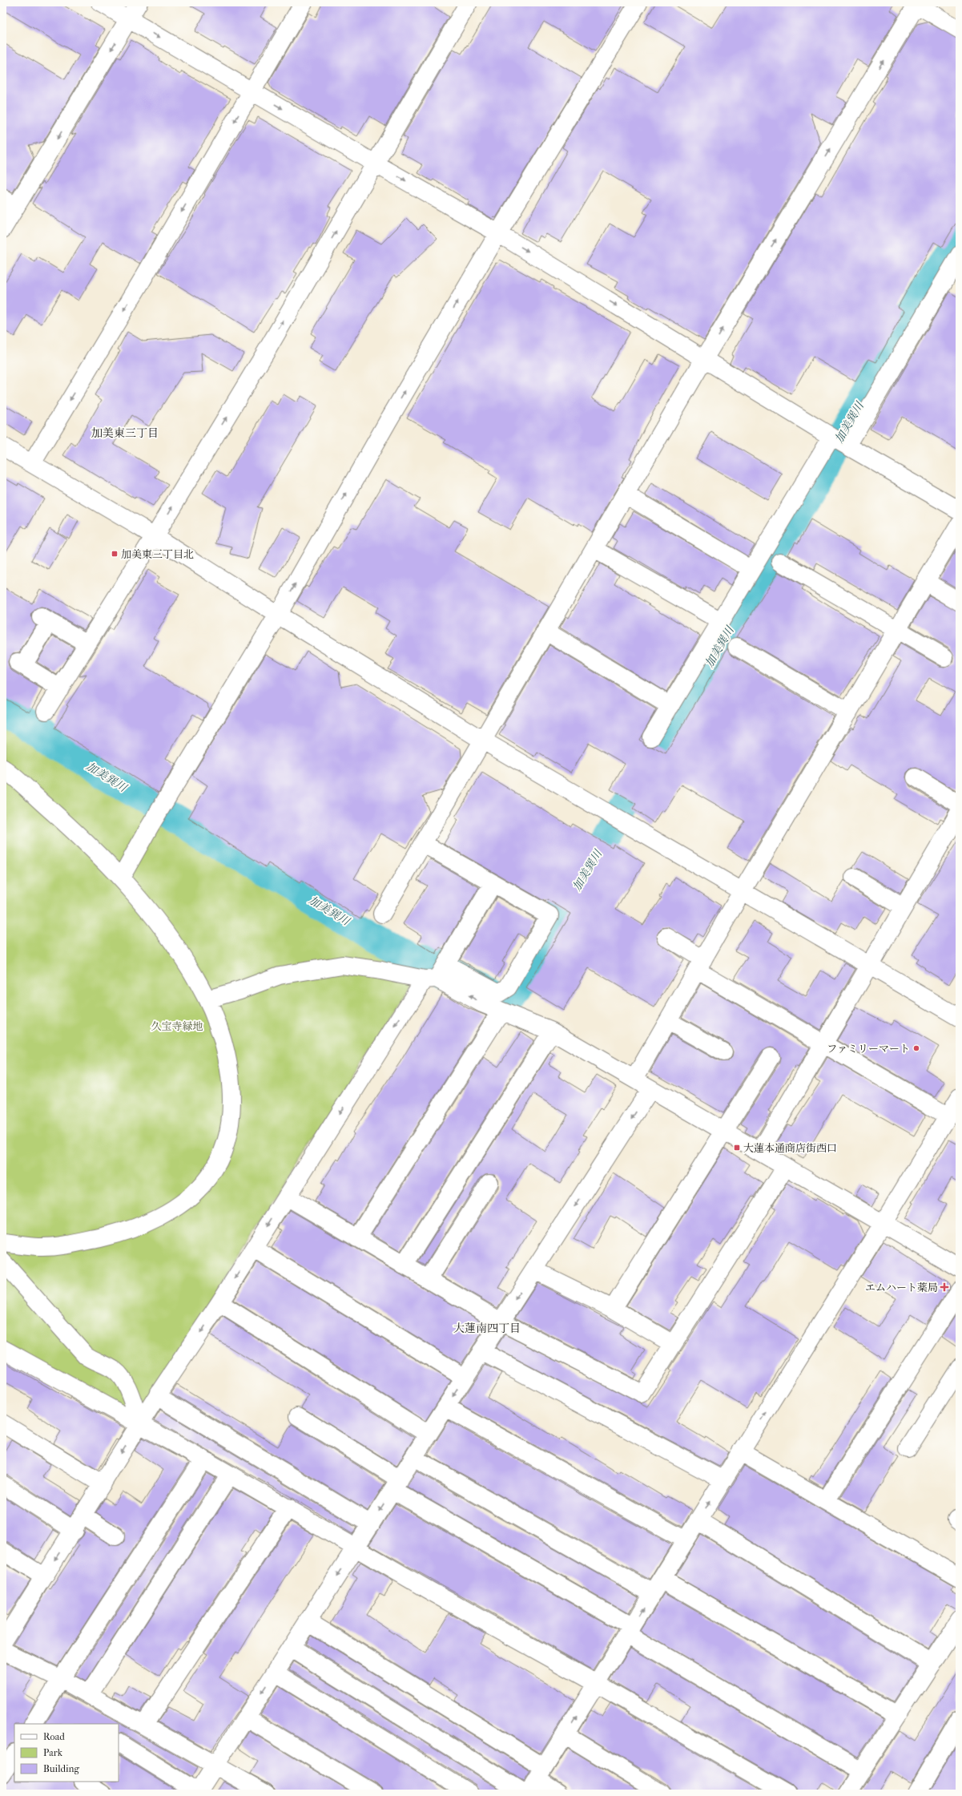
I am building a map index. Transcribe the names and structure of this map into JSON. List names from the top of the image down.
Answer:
{
  "districts": ["加美東三丁目", "大蓮南四丁目"],
  "water": ["加美巽川"],
  "parks": ["久宝寺緑地"],
  "places": {
    "transit": ["加美東三丁目北", "大蓮本通商店街西口"],
    "other": ["ファミリーマート"],
    "health": ["エムハート薬局"]
  },
  "legend": ["Road", "Park", "Building"]
}
